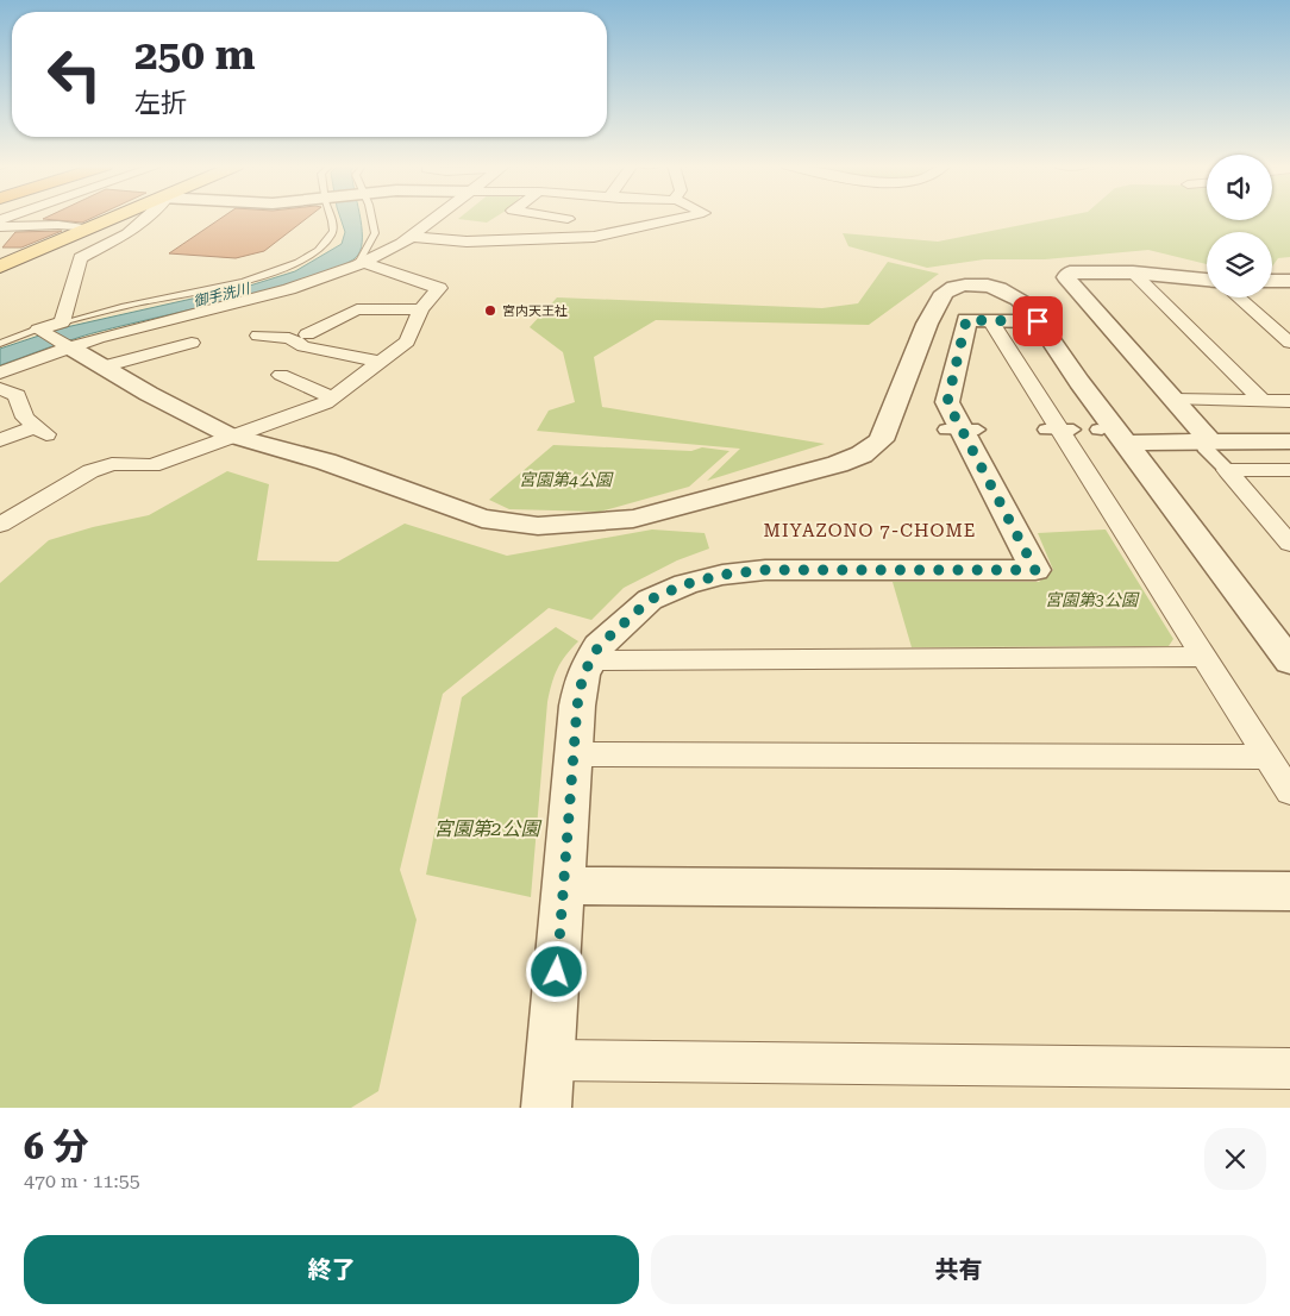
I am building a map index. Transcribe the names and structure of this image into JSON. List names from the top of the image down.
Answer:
{
  "districts": ["MIYAZONO 7-CHOME"],
  "water": ["御手洗川"],
  "parks": ["宮園第4公園", "宮園第3公園", "宮園第2公園"],
  "places": ["宮内天王社"],
  "page": {
    "turn": ["250 m", "左折"],
    "heading": ["6 分", "470 m · 11:55"],
    "buttons": ["終了", "共有"]
  }
}
